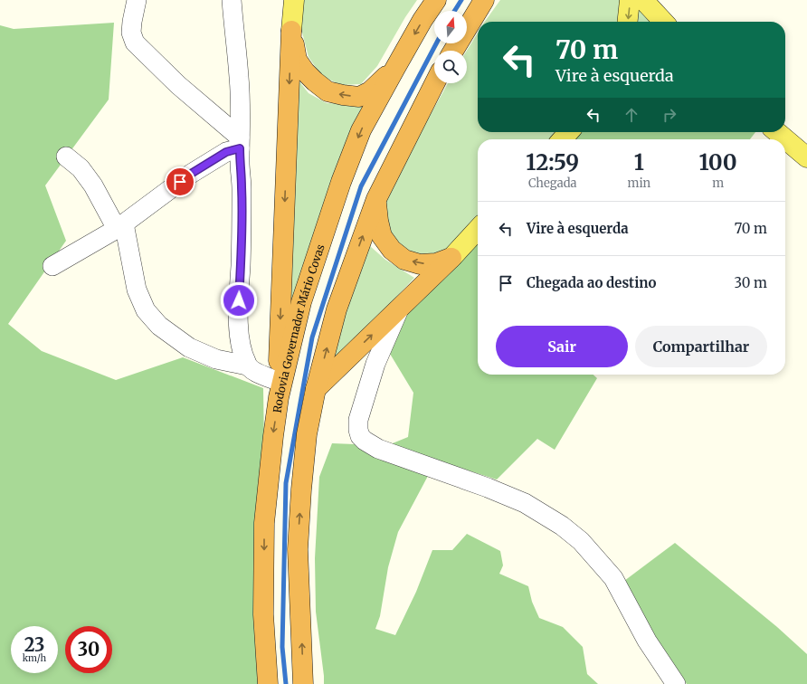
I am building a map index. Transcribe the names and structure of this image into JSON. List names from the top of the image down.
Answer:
{
  "streets": {
    "highway": ["Rodovia Governador Mário Covas"]
  },
  "north": "top",
  "page": {
    "turn": ["70 m", "Vire à esquerda"],
    "eta": [
      "12:59",
      "Chegada",
      "1",
      "min",
      "100",
      "m"
    ],
    "list": [
      {
        "name": "Vire à esquerda",
        "value": "70 m"
      },
      {
        "name": "Chegada ao destino",
        "value": "30 m"
      }
    ],
    "buttons": ["Sair", "Compartilhar"],
    "speed": "23 km/h",
    "limit": "30"
  }
}
